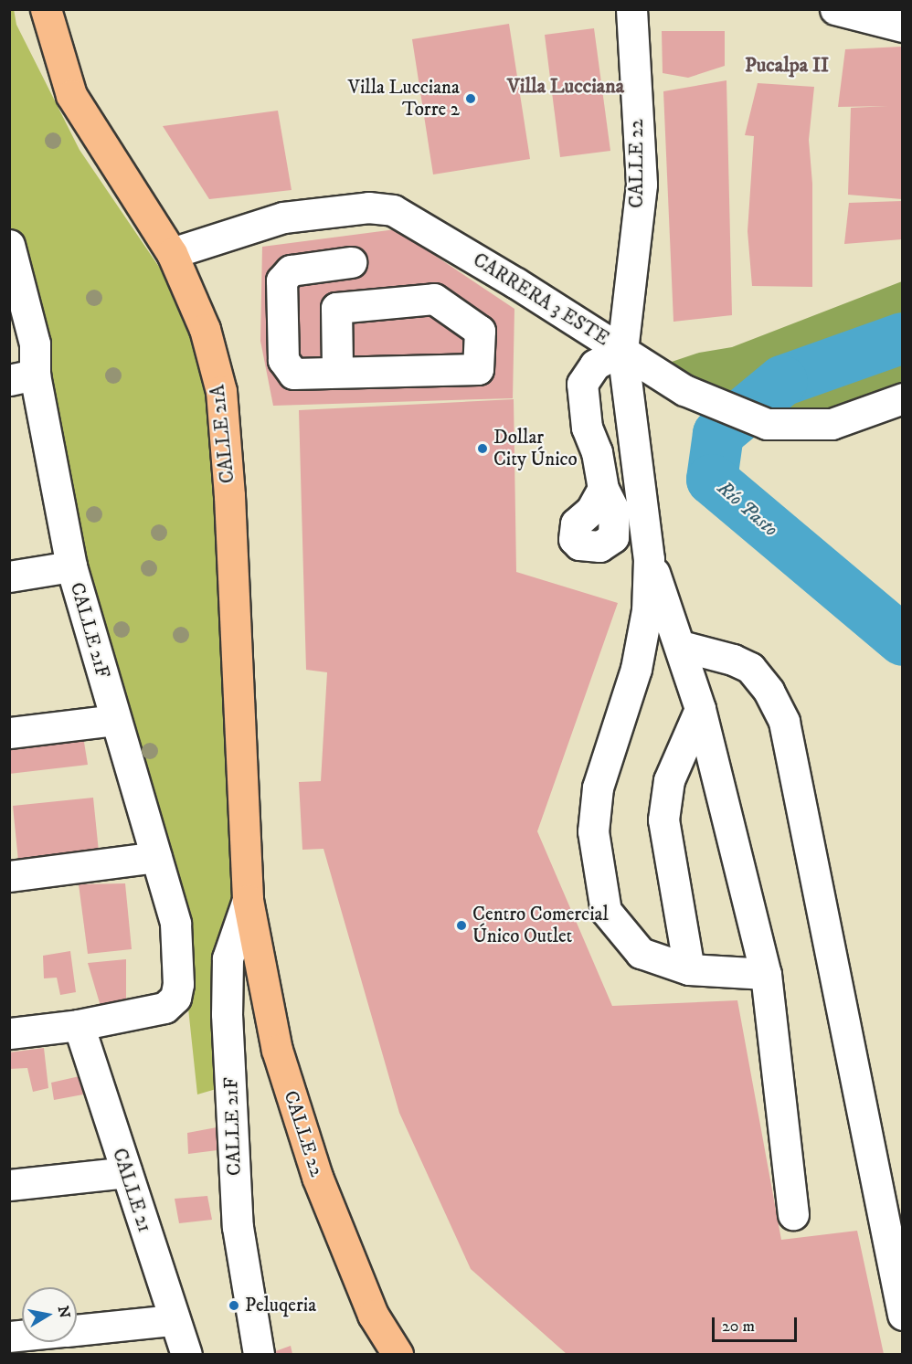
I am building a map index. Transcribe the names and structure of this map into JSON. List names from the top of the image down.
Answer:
{
  "streets": {
    "main road": ["CALLE 22", "CALLE 21A"],
    "street": ["CARRERA 3 ESTE", "CALLE 21F", "CALLE 21"]
  },
  "crossings": [
    ["CALLE 22", "CARRERA 3 ESTE"],
    ["CALLE 22", "CALLE 21A"],
    ["CALLE 22", "CALLE 21F"],
    ["CARRERA 3 ESTE", "CALLE 21A"],
    ["CALLE 21A", "CALLE 21F"],
    ["CALLE 21F", "CALLE 21"]
  ],
  "districts": ["Pucalpa II", "Villa Lucciana"],
  "water": ["Río Pasto"],
  "places": [
    "Villa Lucciana Torre 2",
    "Dollar City Único",
    "Centro Comercial Único Outlet",
    "Peluqeria"
  ],
  "scale_bar": "20 m",
  "north": "right"
}
